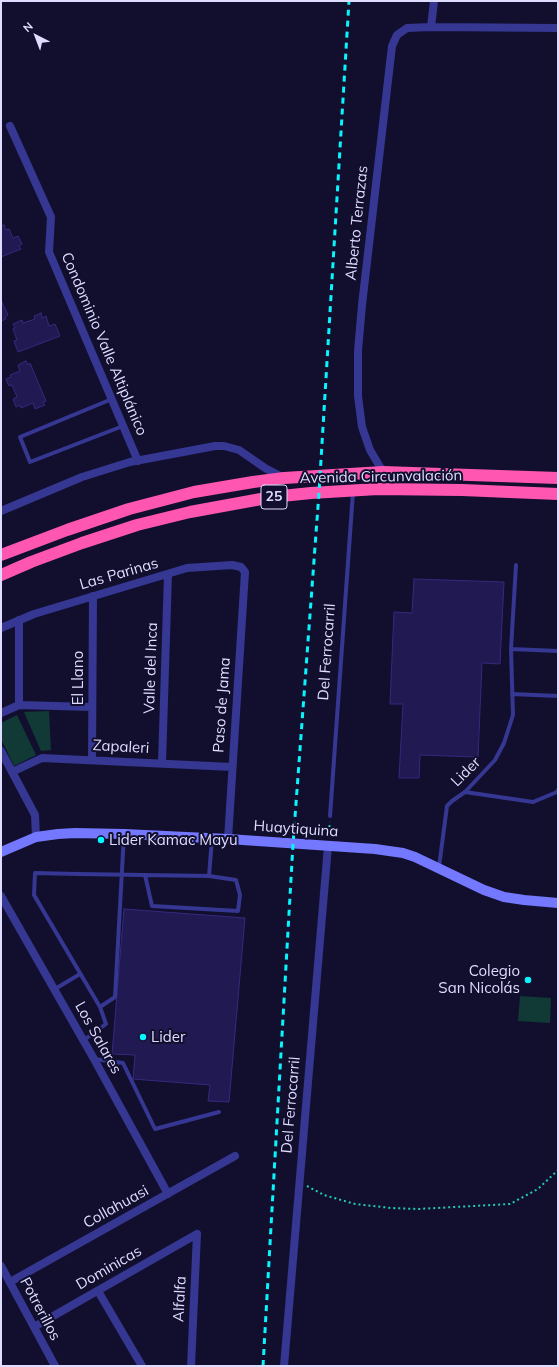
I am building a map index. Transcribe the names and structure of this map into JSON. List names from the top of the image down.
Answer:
{
  "streets": {
    "highway": ["Avenida Circunvalación", "25"],
    "street": [
      "Alberto Terrazas",
      "Condominio Valle Altiplánico",
      "Las Parinas",
      "Del Ferrocarril",
      "Valle del Inca",
      "El Llano",
      "Paso de Jama",
      "Zapaleri",
      "Huaytiquina",
      "Los Salares",
      "Collahuasi",
      "Dominicas",
      "Alfalfa",
      "Potrerillos"
    ],
    "lane": ["Lider"]
  },
  "crossings": [
    ["Alberto Terrazas", "Avenida Circunvalación"],
    ["Condominio Valle Altiplánico", "Avenida Circunvalación"],
    ["Avenida Circunvalación", "Del Ferrocarril"],
    ["Las Parinas", "Valle del Inca"],
    ["Las Parinas", "El Llano"],
    ["Las Parinas", "Paso de Jama"],
    ["Del Ferrocarril", "Huaytiquina"],
    ["Valle del Inca", "Zapaleri"],
    ["El Llano", "Zapaleri"],
    ["Paso de Jama", "Zapaleri"],
    ["Paso de Jama", "Huaytiquina"],
    ["Lider", "Huaytiquina"],
    ["Los Salares", "Collahuasi"],
    ["Collahuasi", "Potrerillos"],
    ["Dominicas", "Alfalfa"],
    ["Dominicas", "Potrerillos"]
  ],
  "places": ["Lider Kamac Mayu", "Colegio San Nicolás", "Lider"],
  "north": "top left"
}
